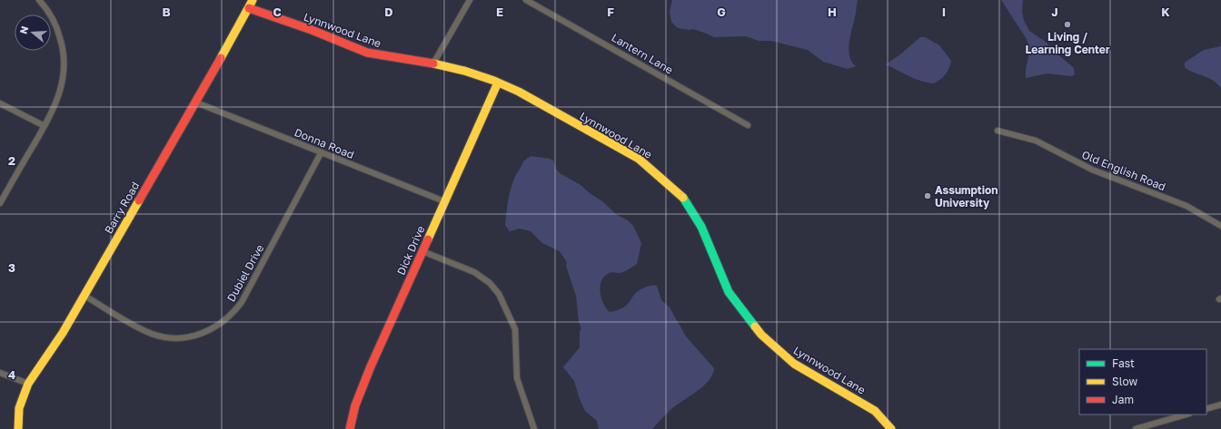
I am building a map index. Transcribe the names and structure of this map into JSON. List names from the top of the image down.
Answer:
{
  "streets": {
    "street": [
      "Lynnwood Lane",
      "Lantern Lane",
      "Donna Road",
      "Old English Road",
      "Barry Road",
      "Dick Drive",
      "Dubiel Drive"
    ]
  },
  "crossings": [
    ["Lynnwood Lane", "Barry Road"],
    ["Lynnwood Lane", "Dick Drive"],
    ["Donna Road", "Barry Road"],
    ["Donna Road", "Dick Drive"],
    ["Donna Road", "Dubiel Drive"],
    ["Barry Road", "Dubiel Drive"]
  ],
  "places": ["Living / Learning Center", "Assumption University"],
  "legend": ["Fast", "Slow", "Jam"],
  "north": "left",
  "grid": {
    "columns": [
      "B",
      "C",
      "D",
      "E",
      "F",
      "G",
      "H",
      "I",
      "J",
      "K"
    ],
    "rows": ["2", "3", "4"]
  }
}
